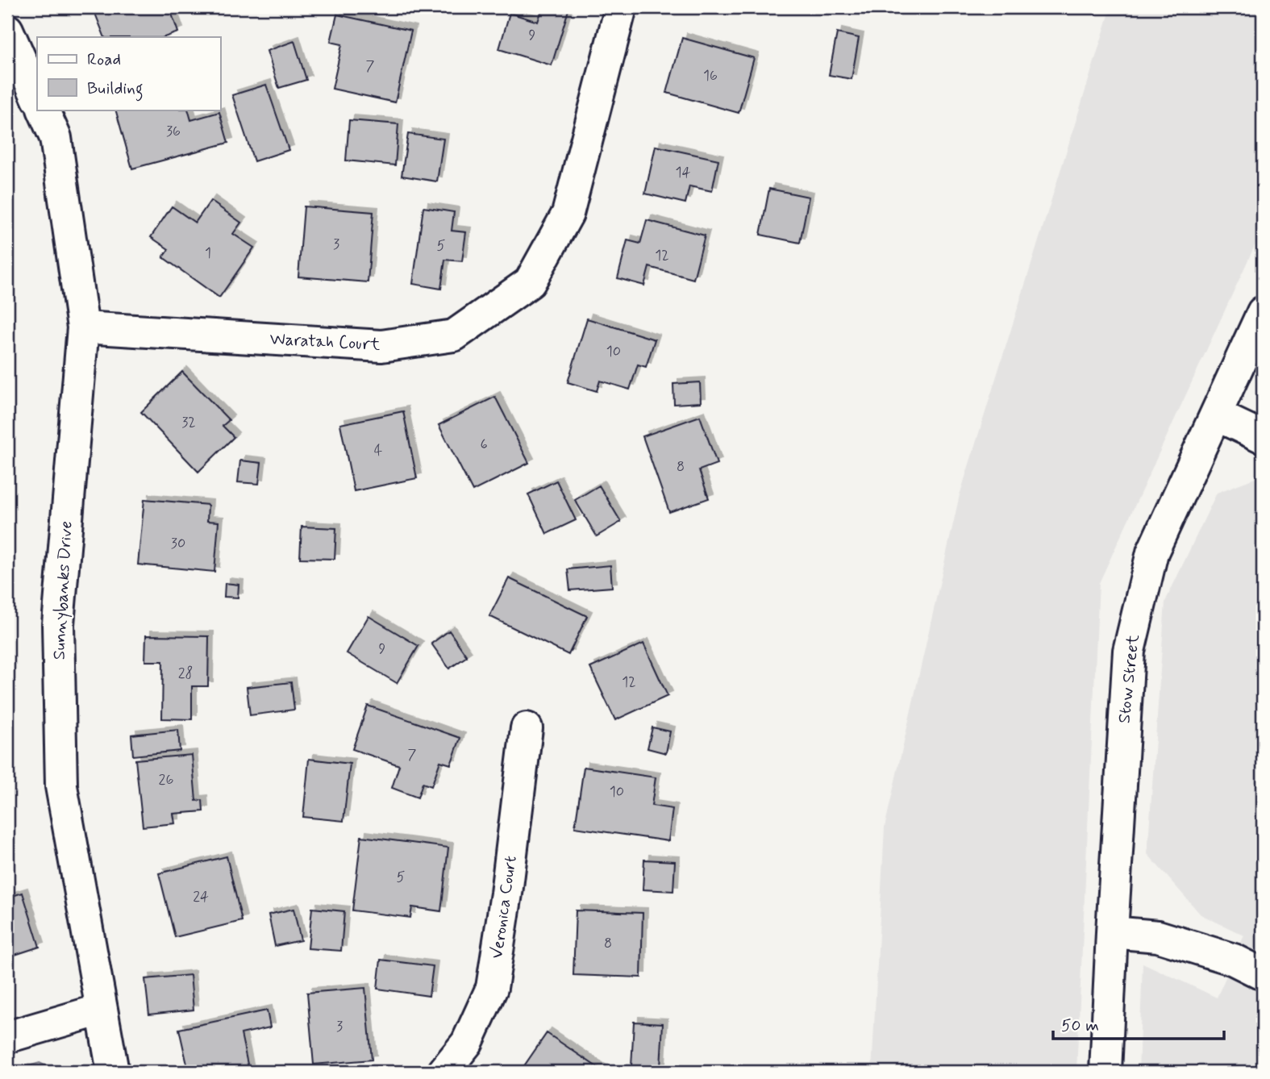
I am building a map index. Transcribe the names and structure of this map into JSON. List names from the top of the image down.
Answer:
{
  "streets": {
    "street": [
      "Waratah Court",
      "Sunnybanks Drive",
      "Stow Street",
      "Veronica Court"
    ]
  },
  "crossings": [
    ["Waratah Court", "Sunnybanks Drive"]
  ],
  "house_numbers": [
    "9",
    "7",
    "16",
    "36",
    "14",
    "3",
    "5",
    "1",
    "12",
    "10",
    "32",
    "6",
    "4",
    "8",
    "30",
    "9",
    "28",
    "12",
    "7",
    "26",
    "10",
    "5",
    "24",
    "8",
    "3"
  ],
  "legend": ["Road", "Building"],
  "scale_bar": "50 m"
}
